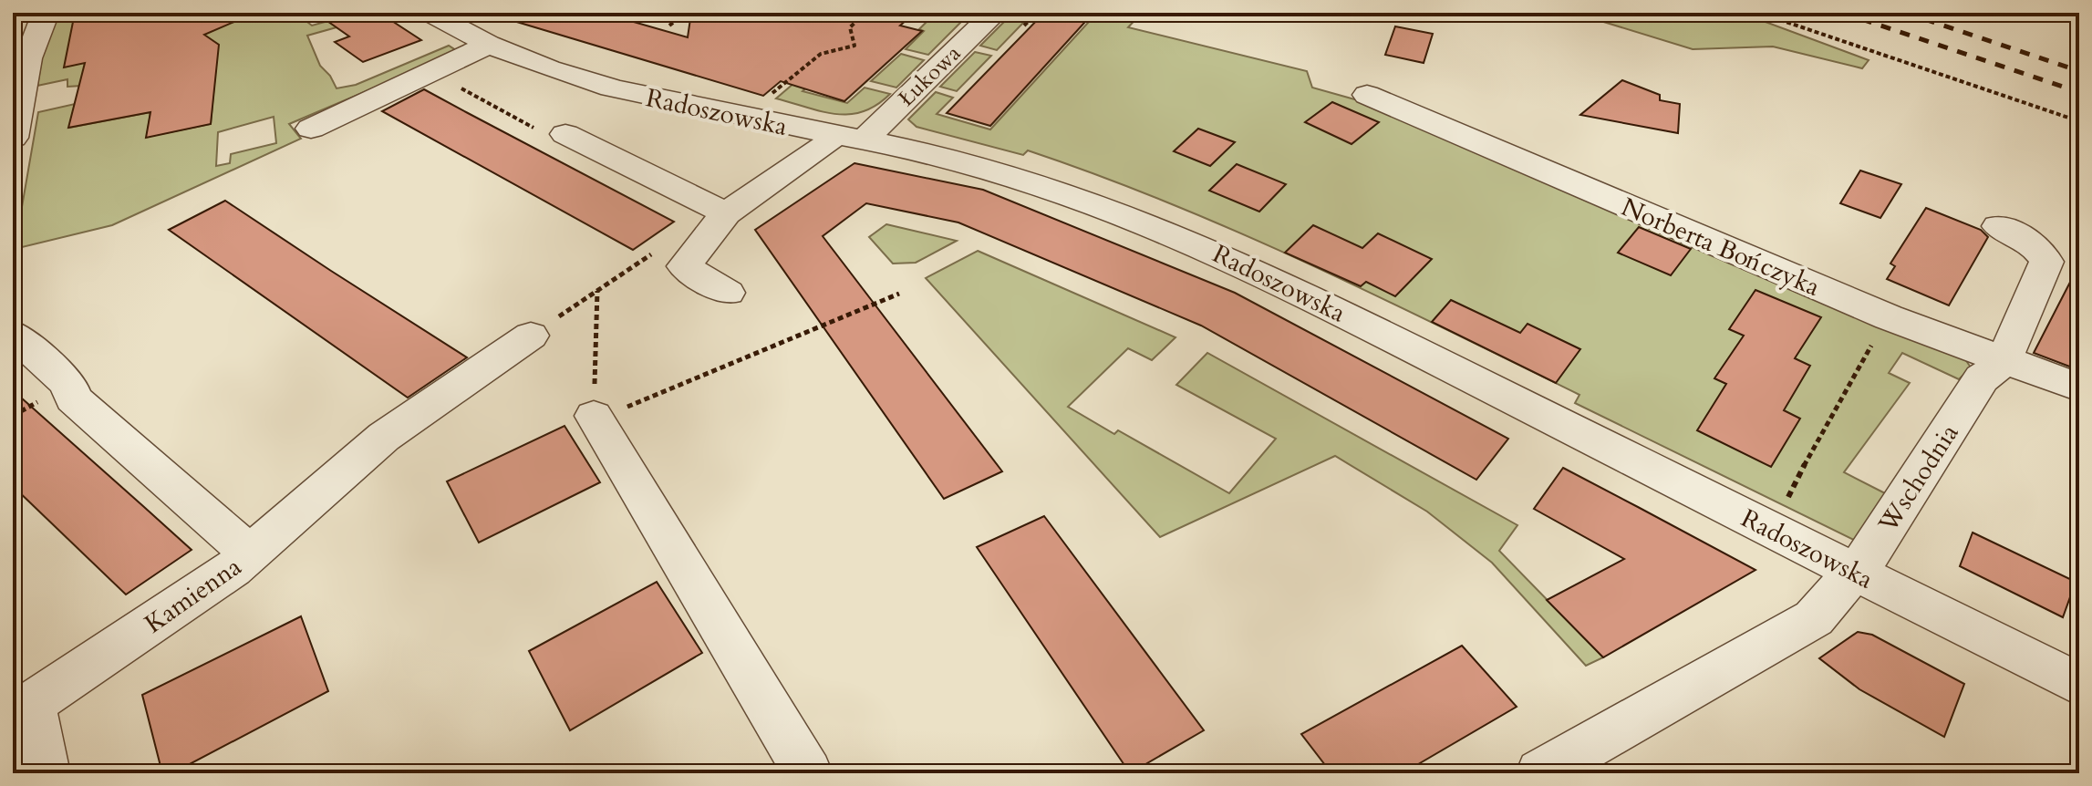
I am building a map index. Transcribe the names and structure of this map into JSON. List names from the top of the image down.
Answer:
{
  "streets": {
    "street": [
      "Łukowa",
      "Radoszowska",
      "Norberta Bończyka",
      "Wschodnia",
      "Kamienna"
    ]
  },
  "crossings": [
    ["Łukowa", "Radoszowska"],
    ["Radoszowska", "Wschodnia"],
    ["Norberta Bończyka", "Wschodnia"]
  ]
}
